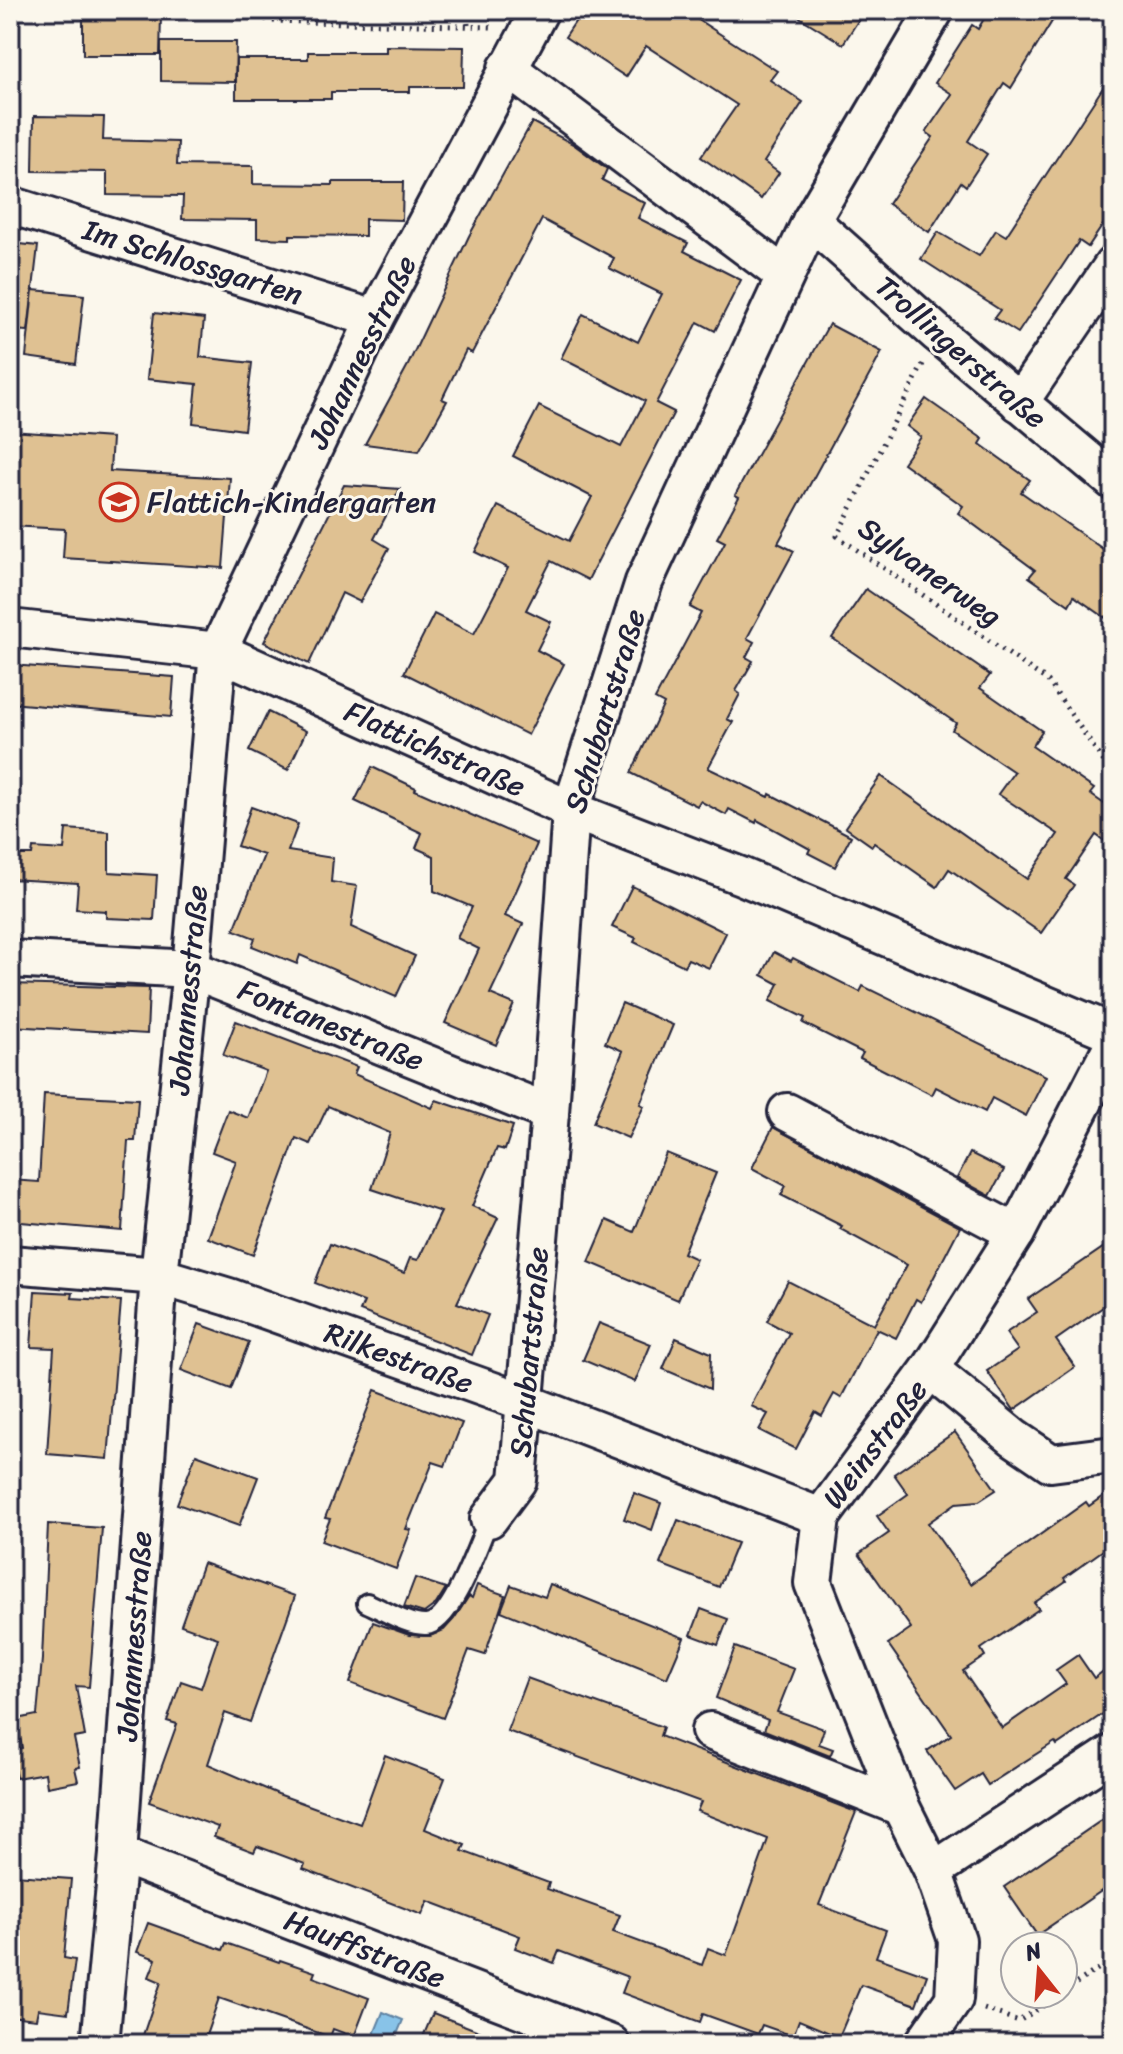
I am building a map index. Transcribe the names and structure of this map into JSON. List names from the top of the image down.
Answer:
{
  "streets": {
    "street": [
      "Im Schlossgarten",
      "Johannesstraße",
      "Trollingerstraße",
      "Schubartstraße",
      "Flattichstraße",
      "Fontanestraße",
      "Rilkestraße",
      "Weinstraße",
      "Hauffstraße"
    ],
    "path": ["Sylvanerweg"]
  },
  "crossings": [
    ["Im Schlossgarten", "Johannesstraße"],
    ["Johannesstraße", "Flattichstraße"],
    ["Johannesstraße", "Fontanestraße"],
    ["Johannesstraße", "Rilkestraße"],
    ["Johannesstraße", "Hauffstraße"],
    ["Trollingerstraße", "Sylvanerweg"],
    ["Trollingerstraße", "Schubartstraße"],
    ["Schubartstraße", "Flattichstraße"],
    ["Schubartstraße", "Fontanestraße"],
    ["Schubartstraße", "Rilkestraße"],
    ["Rilkestraße", "Weinstraße"]
  ],
  "places": {
    "school or university": ["Flattich-Kindergarten"]
  },
  "north": "top"
}
